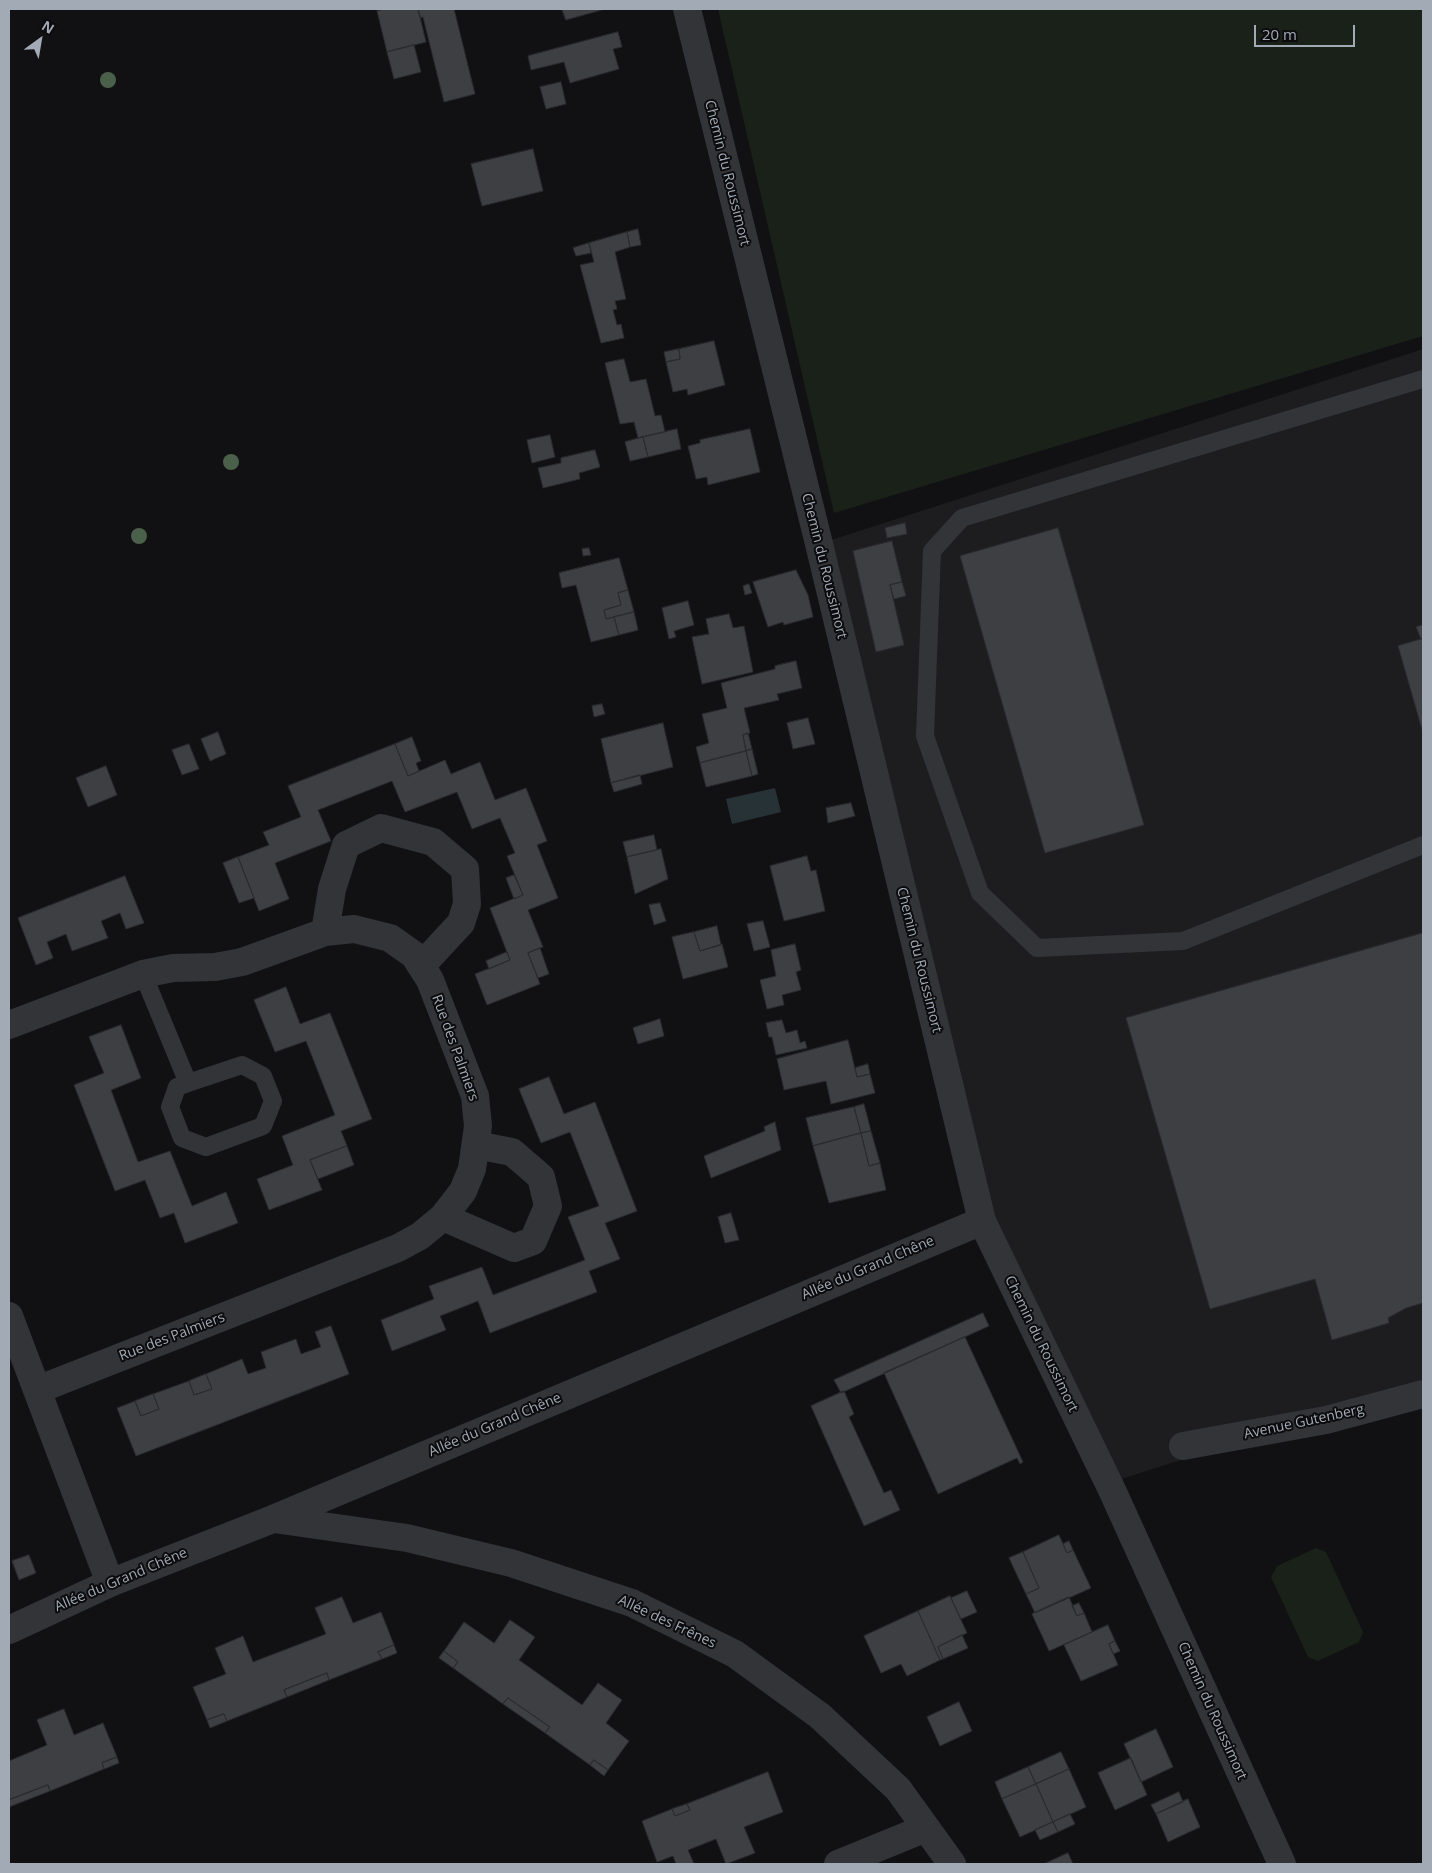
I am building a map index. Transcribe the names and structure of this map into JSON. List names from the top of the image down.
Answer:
{
  "streets": {
    "street": [
      "Chemin du Roussimort",
      "Rue des Palmiers",
      "Allée du Grand Chêne",
      "Avenue Gutenberg",
      "Allée des Frênes"
    ]
  },
  "crossings": [
    ["Chemin du Roussimort", "Allée du Grand Chêne"],
    ["Allée du Grand Chêne", "Allée des Frênes"]
  ],
  "scale_bar": "20 m",
  "north": "top right"
}
